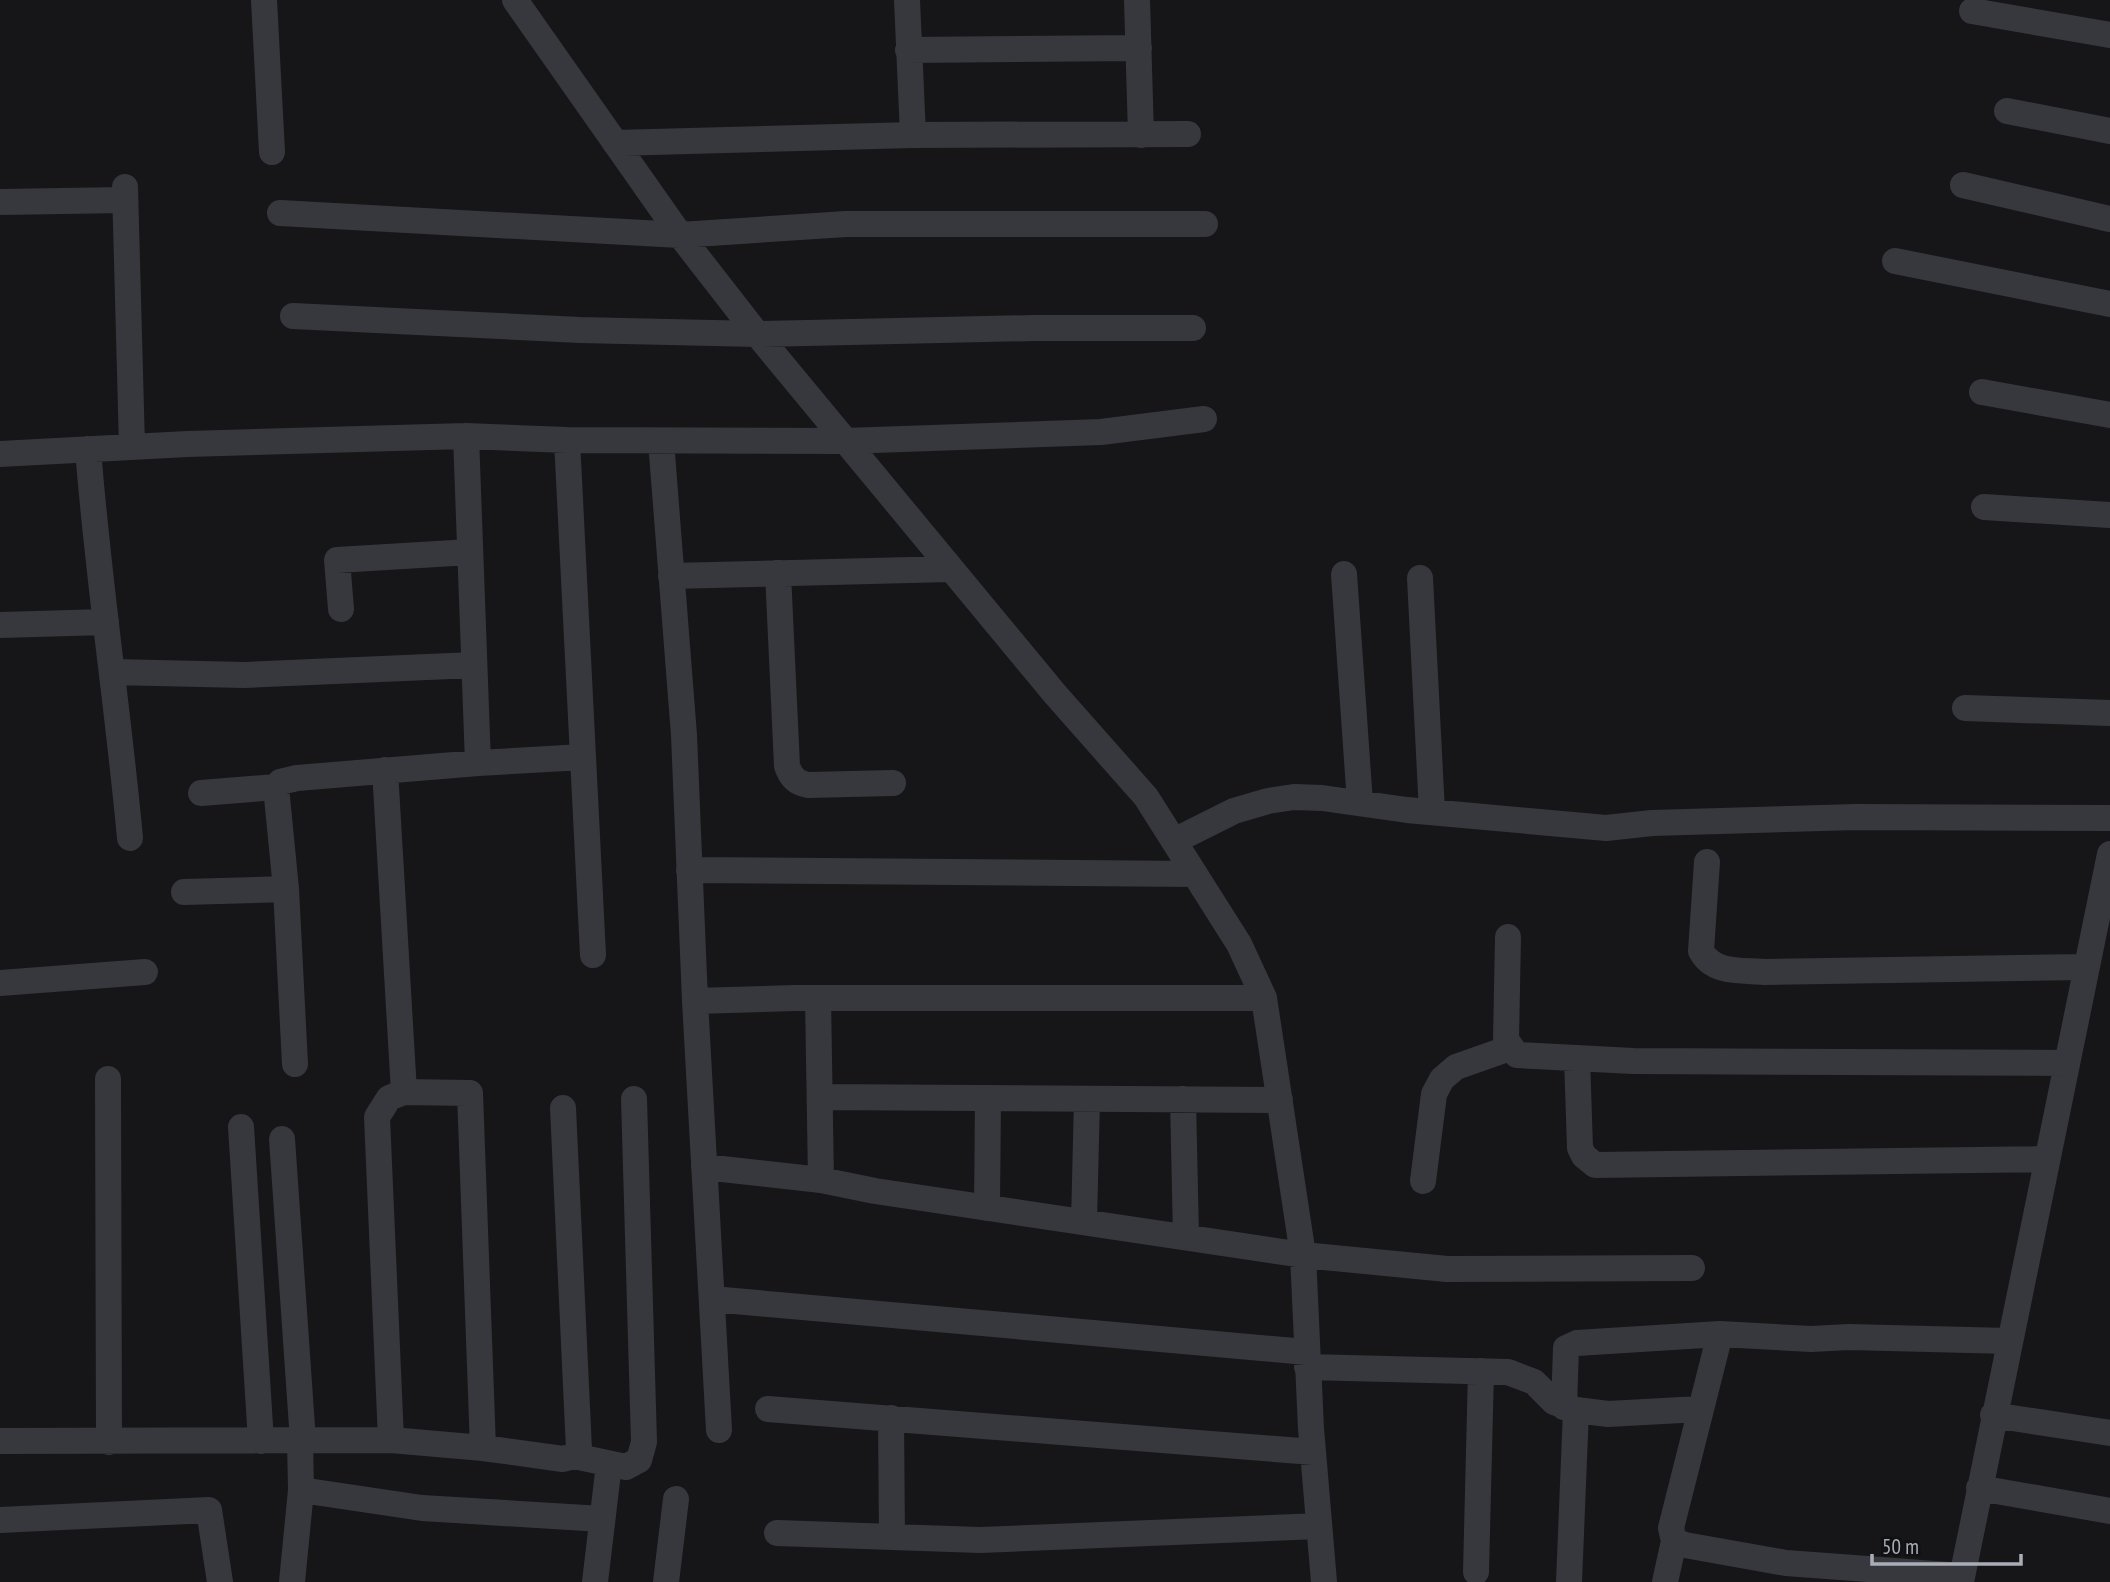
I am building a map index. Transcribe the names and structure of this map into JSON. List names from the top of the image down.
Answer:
{
  "scale_bar": "50 m"
}
